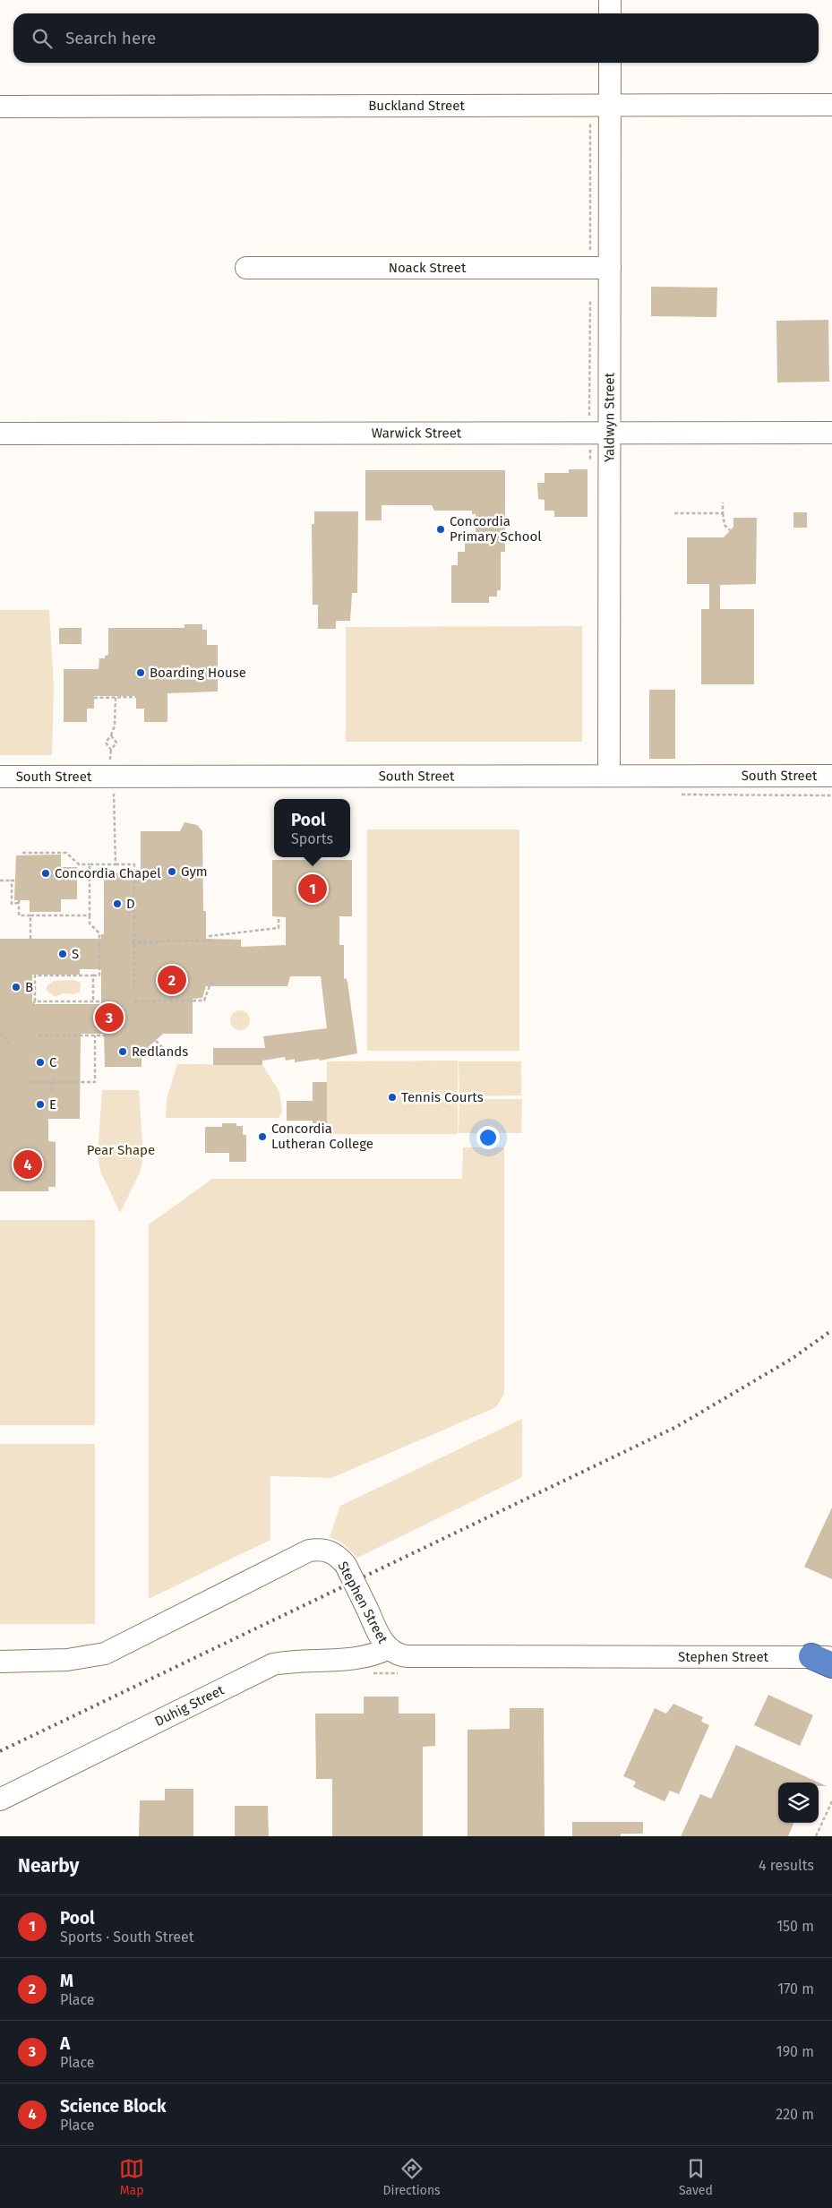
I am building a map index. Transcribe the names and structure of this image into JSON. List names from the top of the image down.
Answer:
{
  "streets": {
    "street": [
      "Buckland Street",
      "Noack Street",
      "Yaldwyn Street",
      "Warwick Street",
      "South Street",
      "Stephen Street",
      "Duhig Street"
    ]
  },
  "crossings": [
    ["Buckland Street", "Yaldwyn Street"],
    ["Noack Street", "Yaldwyn Street"],
    ["Yaldwyn Street", "Warwick Street"],
    ["Yaldwyn Street", "South Street"],
    ["Stephen Street", "Duhig Street"]
  ],
  "parks": ["Pear Shape"],
  "places": [
    "Concordia Primary School",
    "Boarding House",
    "Gym",
    "Concordia Chapel",
    "D",
    "S",
    "B",
    "Redlands",
    "C",
    "Tennis Courts",
    "E",
    "Concordia Lutheran College"
  ],
  "page": {
    "search": "Search here",
    "popup": ["Pool", "Sports"],
    "pins": [
      "1",
      "2",
      "3",
      "4"
    ],
    "heading": ["Nearby", "4 results"],
    "list": [
      {
        "mark": "1",
        "name": "Pool",
        "note": "Sports · South Street",
        "value": "150 m"
      },
      {
        "mark": "2",
        "name": "M",
        "note": "Place",
        "value": "170 m"
      },
      {
        "mark": "3",
        "name": "A",
        "note": "Place",
        "value": "190 m"
      },
      {
        "mark": "4",
        "name": "Science Block",
        "note": "Place",
        "value": "220 m"
      }
    ],
    "nav": ["Map", "Directions", "Saved"]
  }
}
